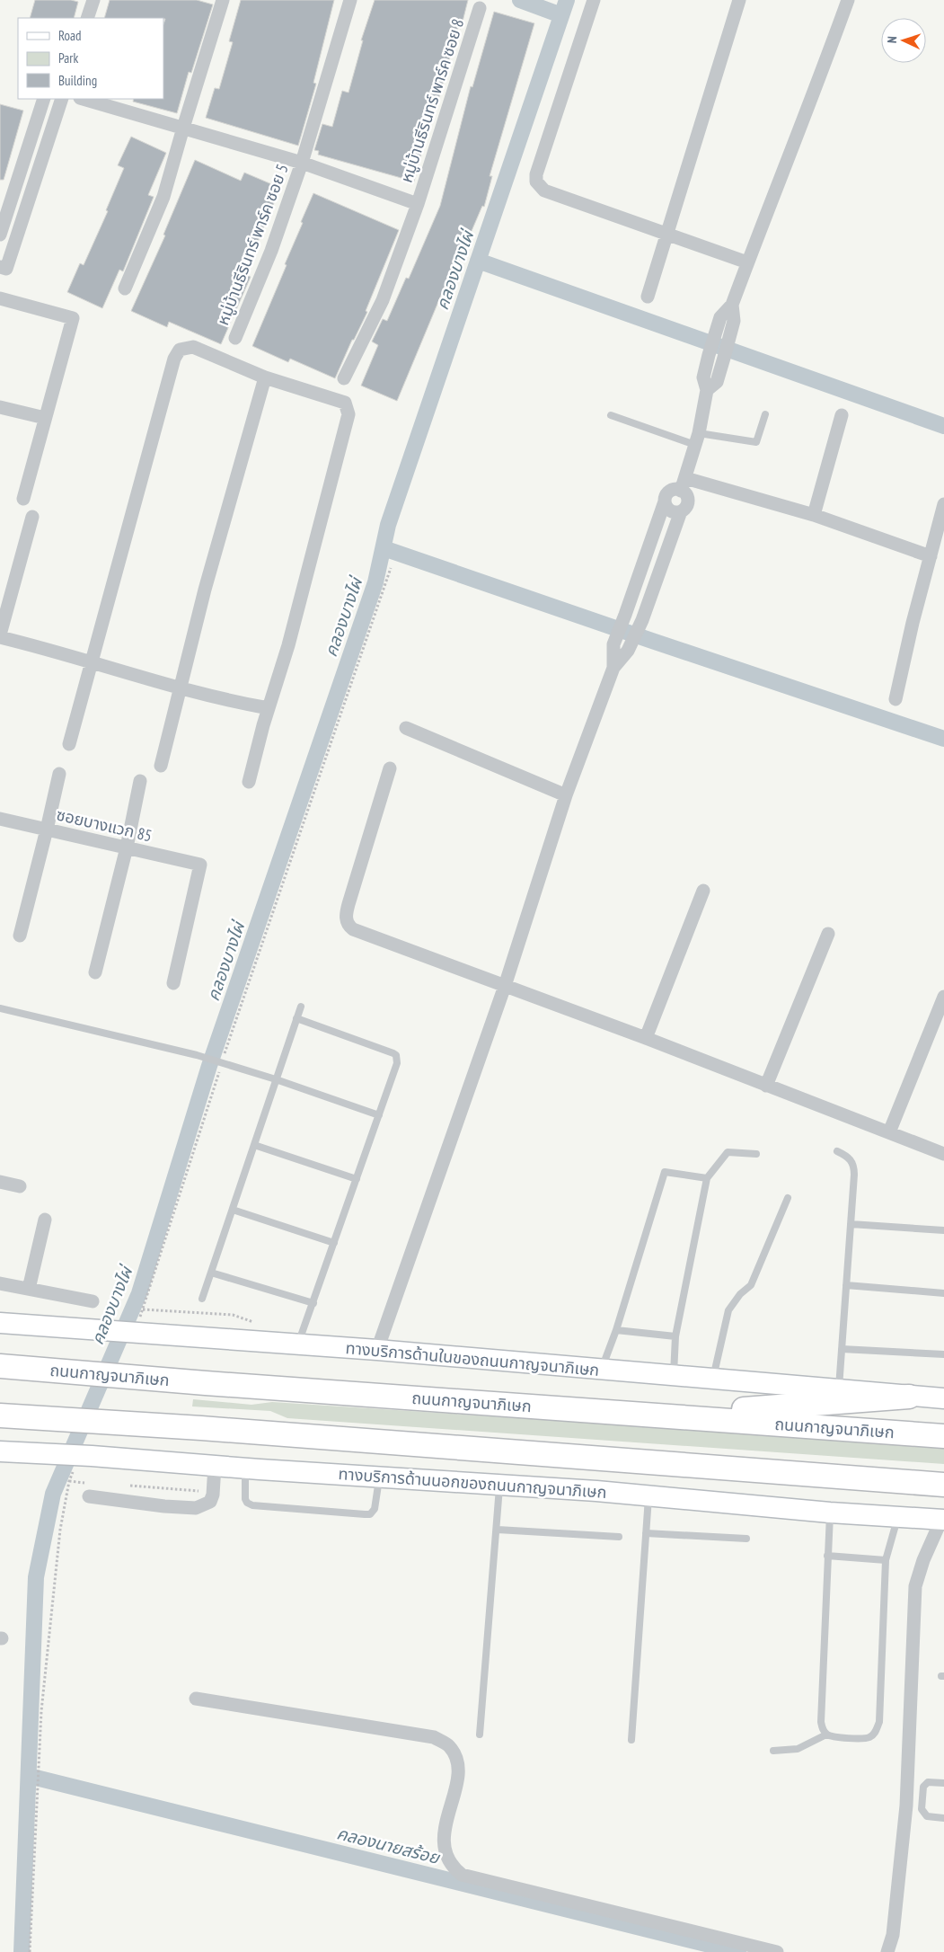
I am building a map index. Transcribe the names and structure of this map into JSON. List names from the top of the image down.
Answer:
{
  "streets": {
    "highway": ["ถนนกาญจนาภิเษก"],
    "main road": ["ทางบริการด้านในของถนนกาญจนาภิเษก", "ทางบริการด้านนอกของถนนกาญจนาภิเษก"],
    "street": ["หมู่บ้านธีรินทร์ พาร์ค ซอย 8", "หมู่บ้านธีรินทร์ พาร์ค ซอย 5", "ซอยบางแวก 85"]
  },
  "water": ["คลองบางไผ่", "คลองนายสร้อย"],
  "legend": ["Road", "Park", "Building"],
  "north": "left"
}
